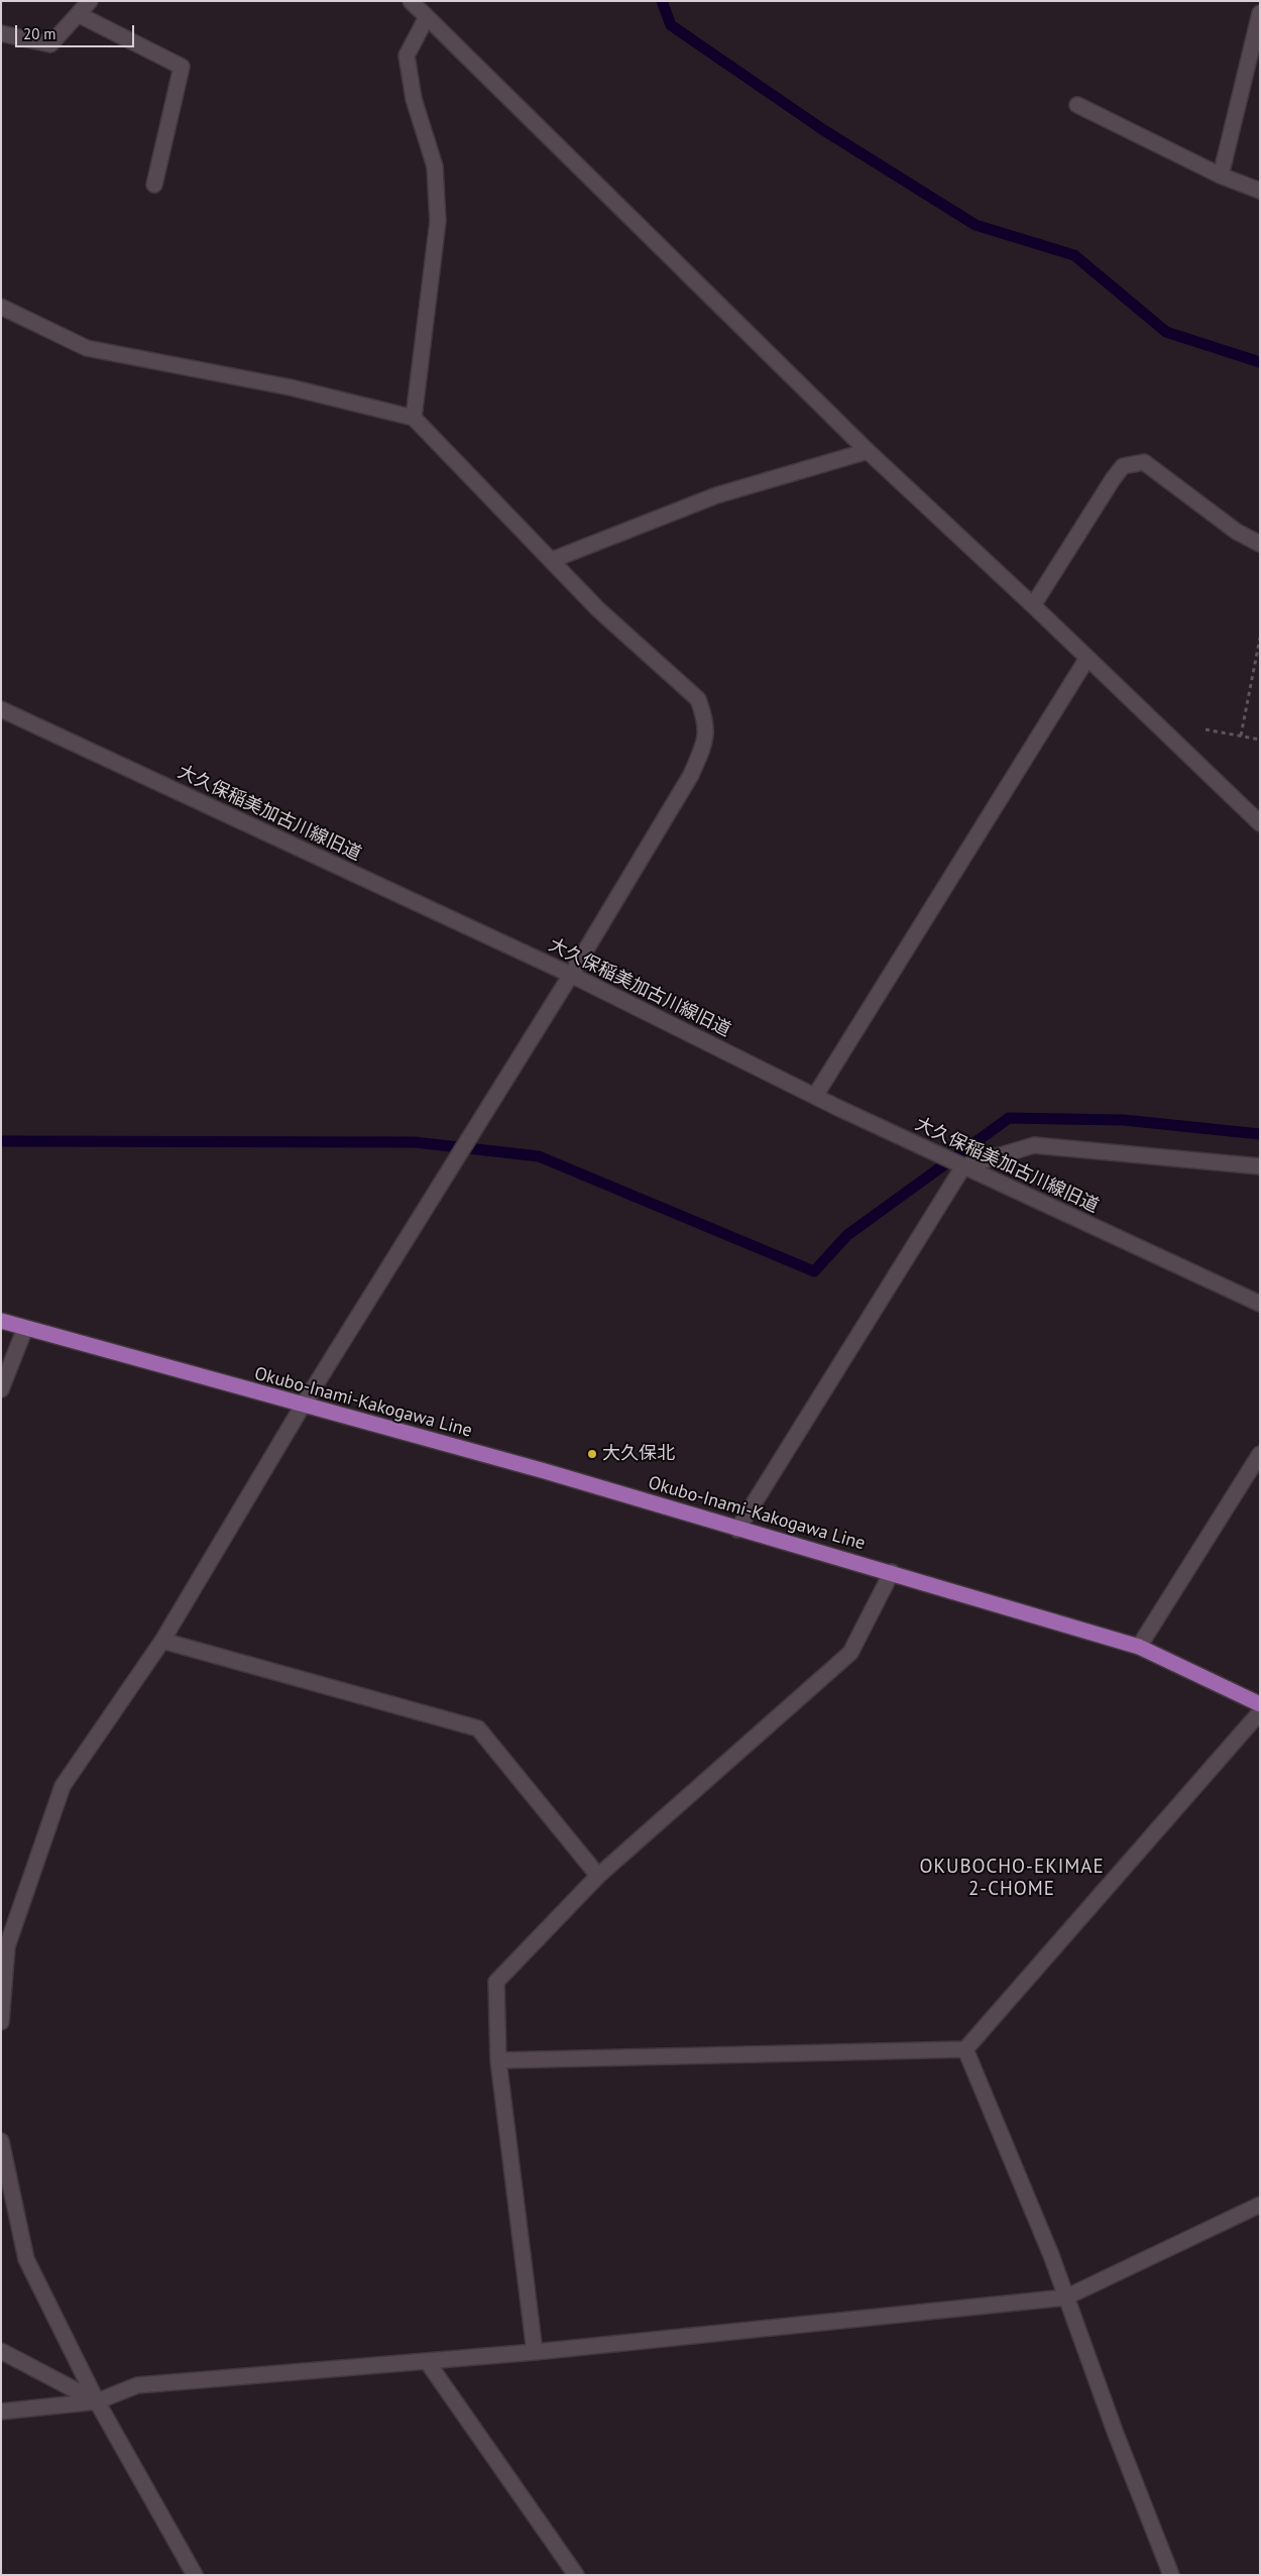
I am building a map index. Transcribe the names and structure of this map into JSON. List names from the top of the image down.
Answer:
{
  "streets": {
    "main road": ["Okubo-Inami-Kakogawa Line"],
    "street": ["大久保稲美加古川線旧道"]
  },
  "districts": ["OKUBOCHO-EKIMAE 2-CHOME"],
  "places": ["大久保北"],
  "scale_bar": "20 m"
}
